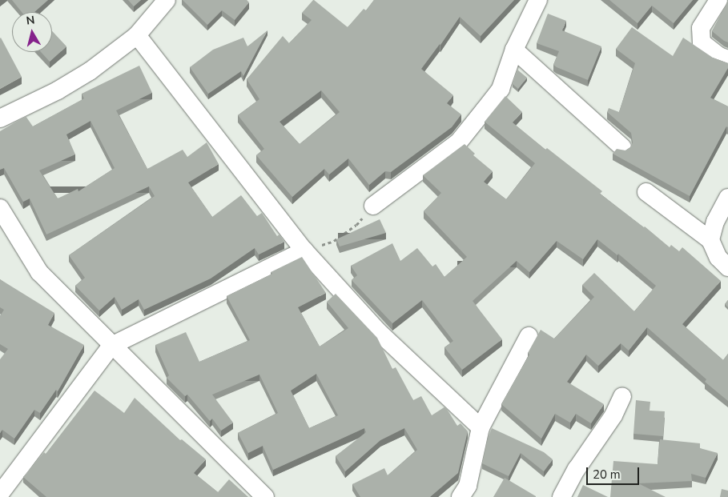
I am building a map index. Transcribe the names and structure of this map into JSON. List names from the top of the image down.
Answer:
{
  "scale_bar": "20 m",
  "north": "top"
}
